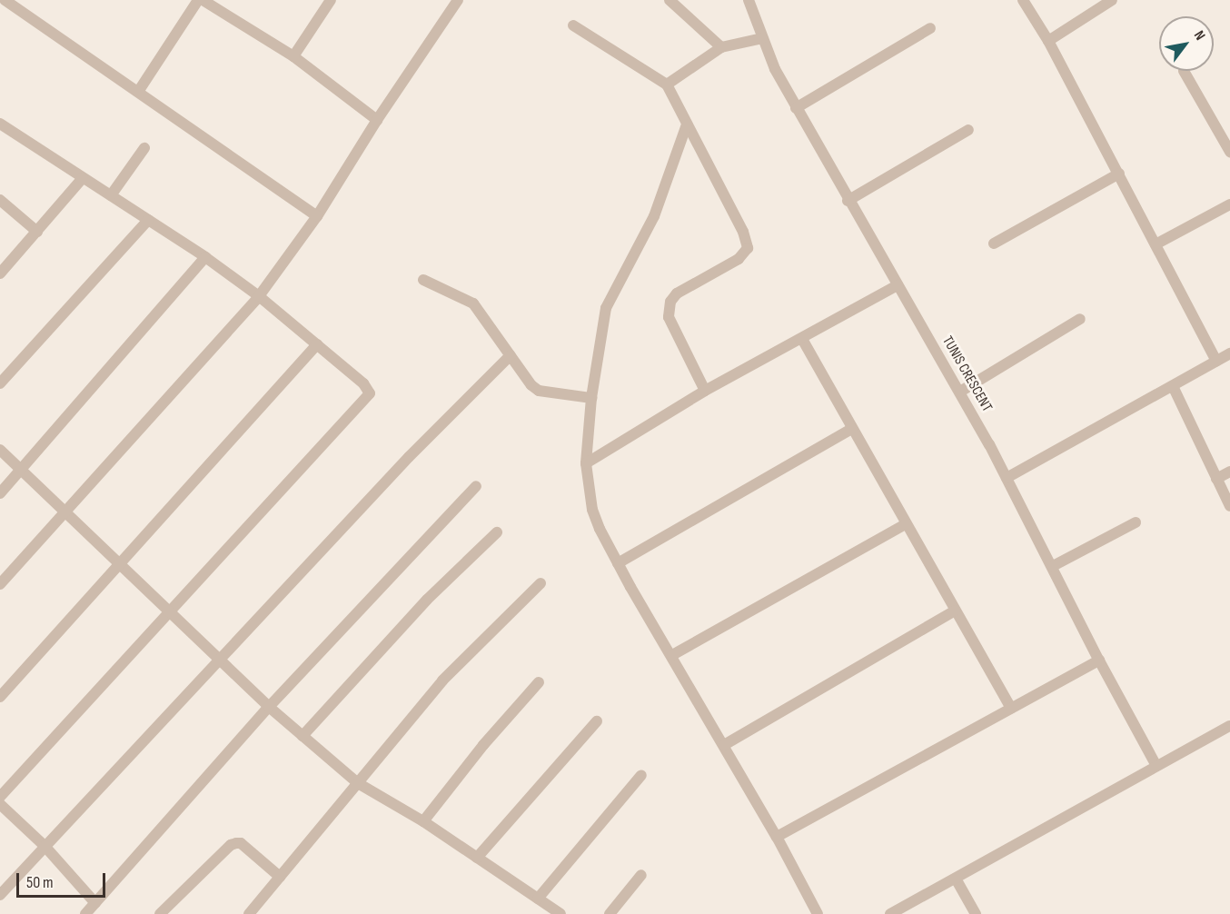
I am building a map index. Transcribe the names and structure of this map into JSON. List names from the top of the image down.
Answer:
{
  "streets": {
    "street": ["TUNIS CRESCENT"]
  },
  "scale_bar": "50 m",
  "north": "top right"
}
